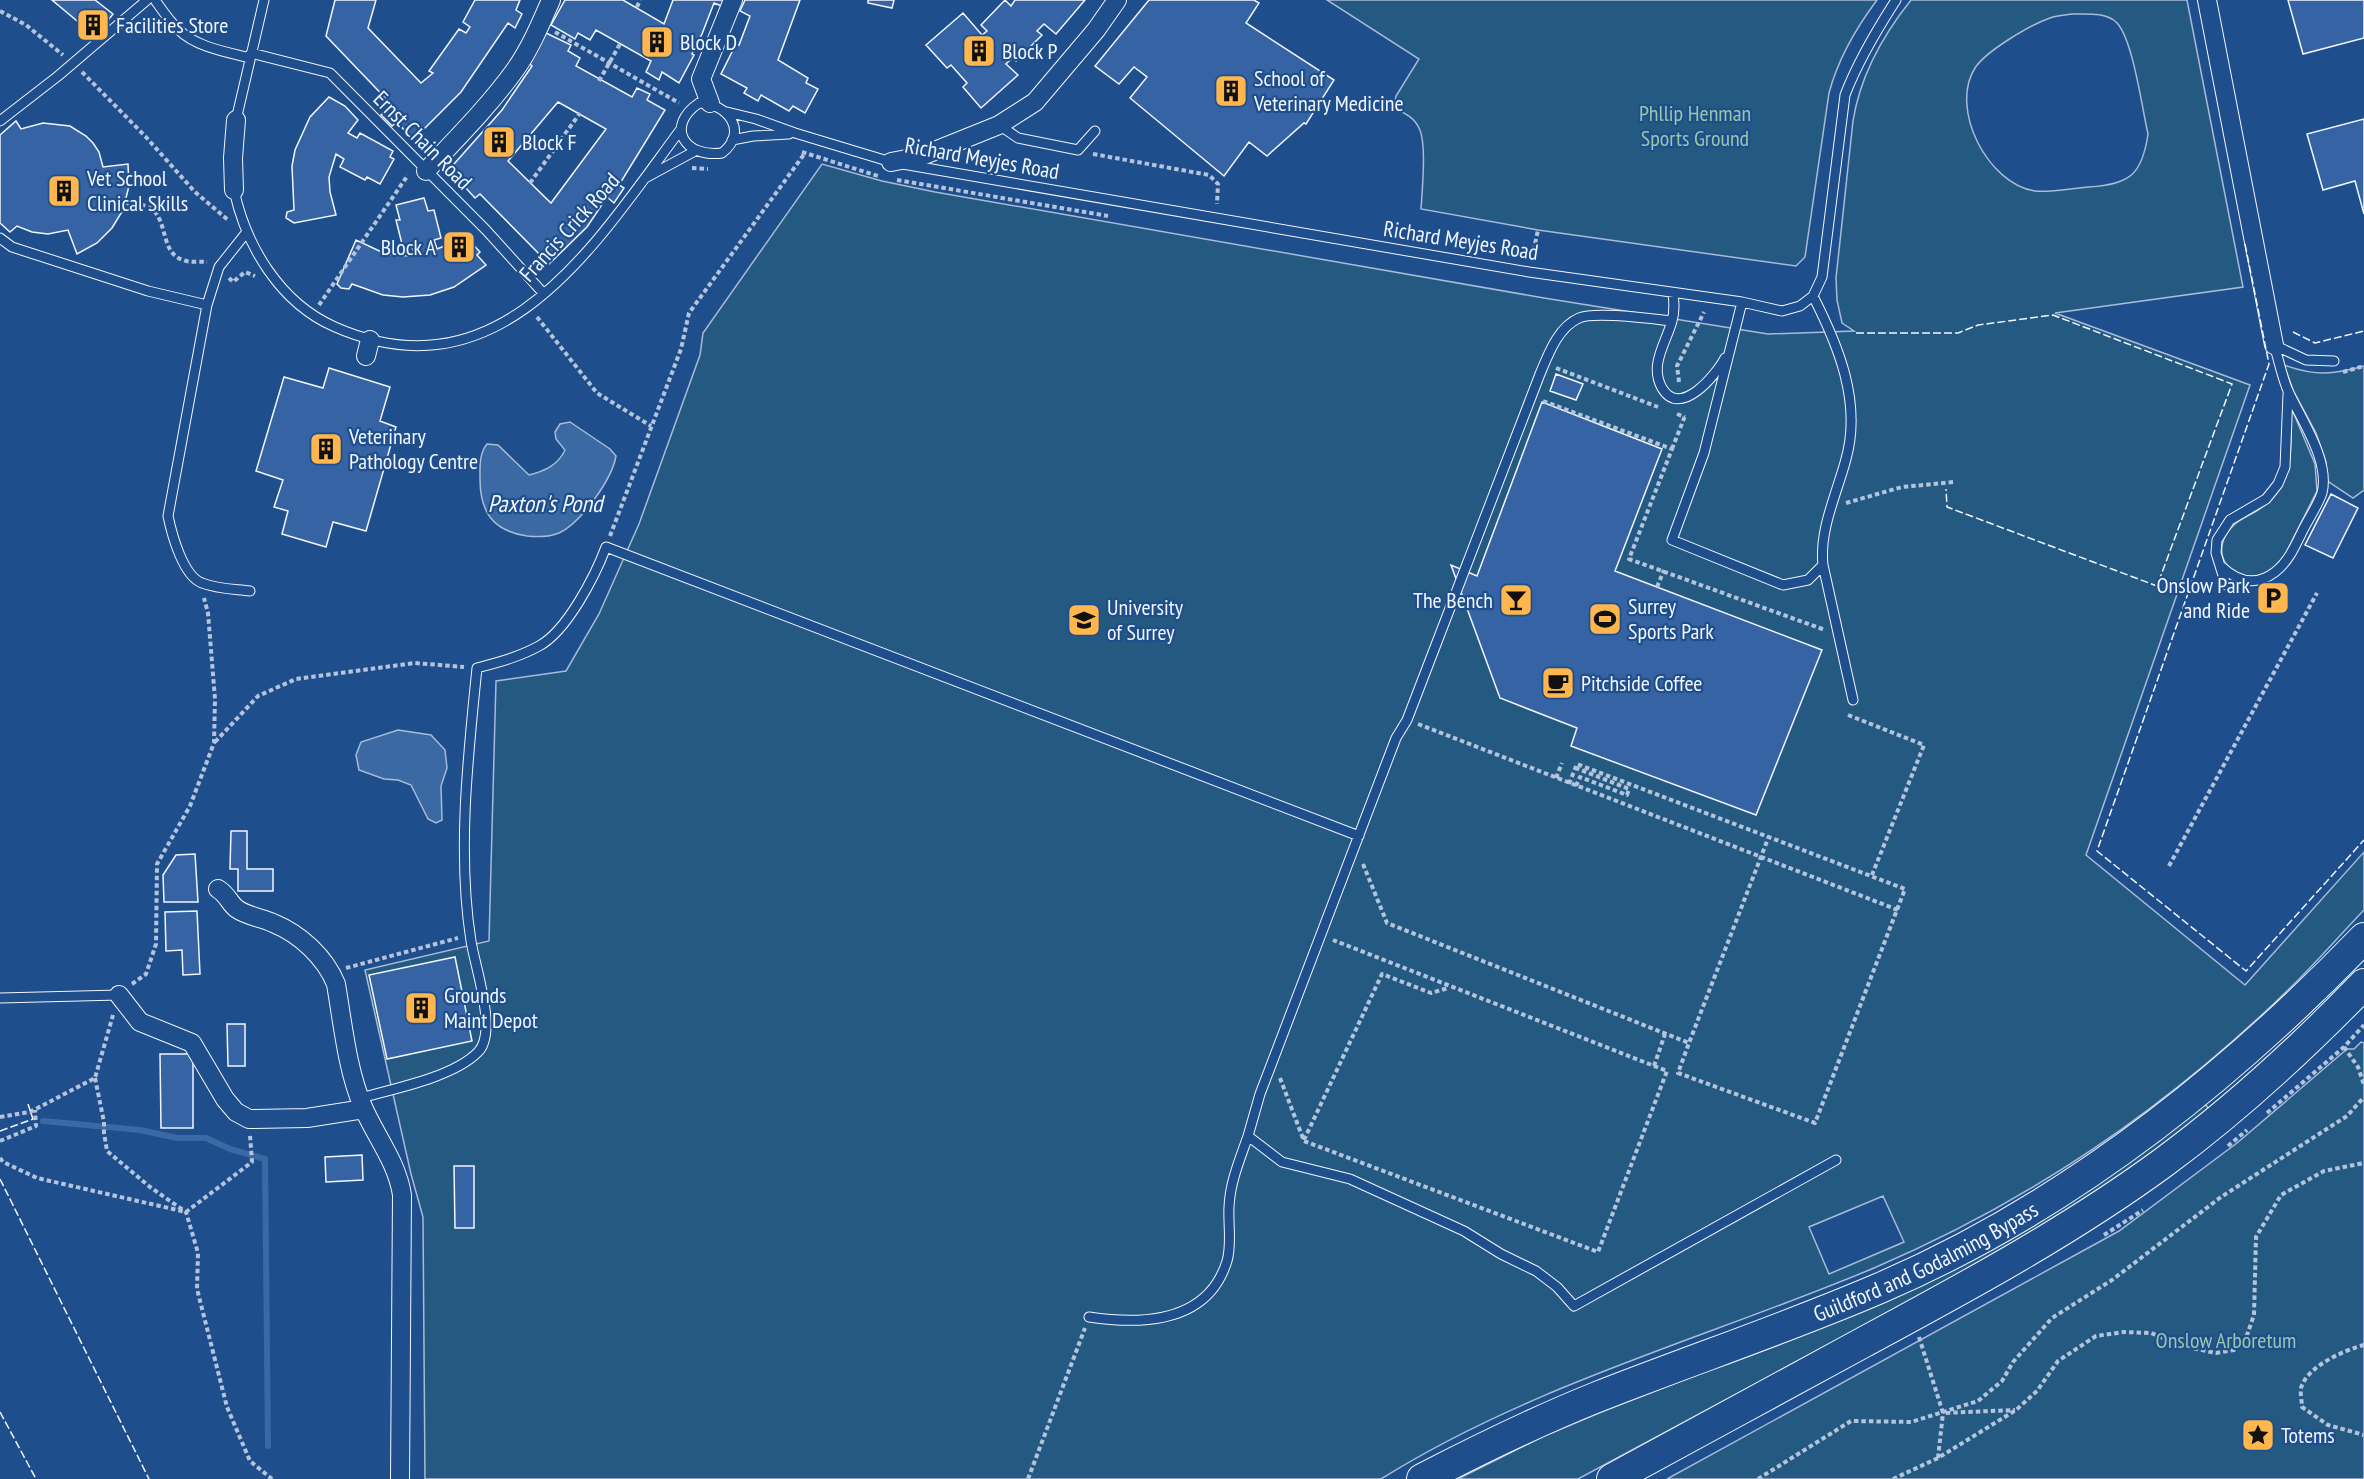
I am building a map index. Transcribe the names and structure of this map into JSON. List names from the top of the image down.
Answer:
{
  "streets": {
    "highway": ["Guildford and Godalming Bypass"],
    "street": ["Francis Crick Road"],
    "lane": ["Ernst Chain Road", "Richard Meyjes Road"]
  },
  "crossings": [
    ["Ernst Chain Road", "Francis Crick Road"],
    ["Richard Meyjes Road", "Francis Crick Road"]
  ],
  "water": ["Paxton's Pond"],
  "parks": ["Phllip Henman Sports Ground", "Onslow Arboretum"],
  "places": {
    "building": [
      "Facilities Store",
      "Block D",
      "Block P",
      "School of Veterinary Medicine",
      "Block F",
      "Vet School Clinical Skills",
      "Block A",
      "Veterinary Pathology Centre",
      "Grounds Maint Depot"
    ],
    "parking": ["Onslow Park and Ride"],
    "bar": ["The Bench"],
    "sports": ["Surrey Sports Park"],
    "school or university": ["University of Surrey"],
    "cafe": ["Pitchside Coffee"],
    "place": ["Totems"]
  }
}
